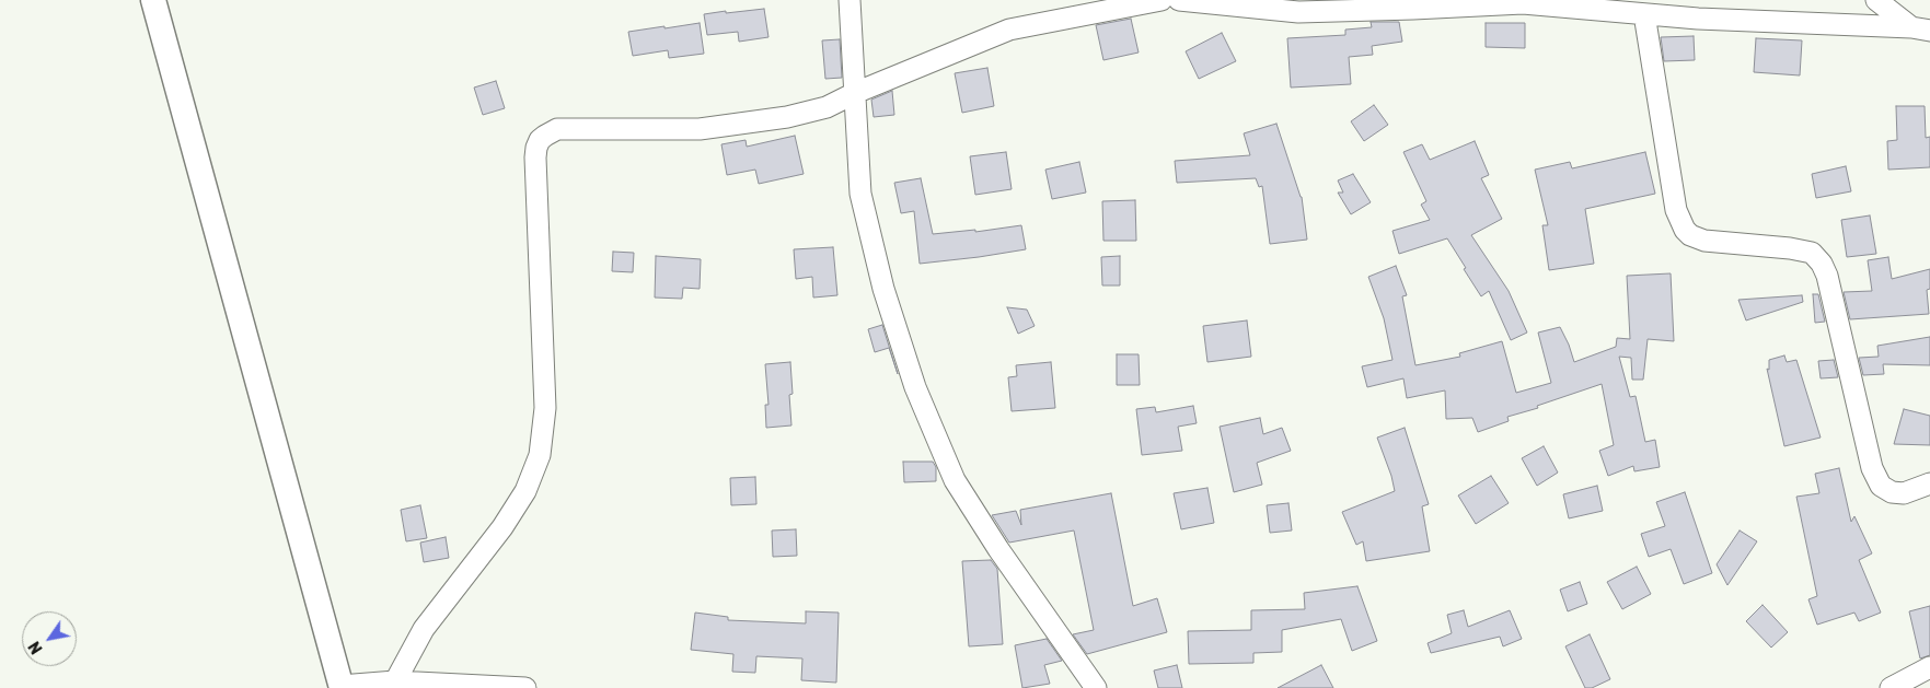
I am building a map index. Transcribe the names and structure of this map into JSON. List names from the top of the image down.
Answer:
{
  "north": "bottom left"
}
